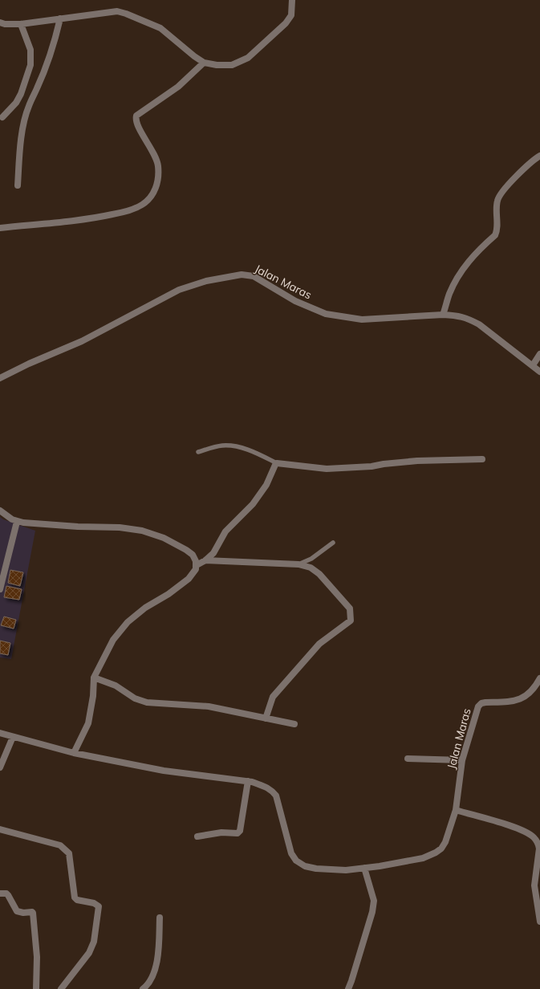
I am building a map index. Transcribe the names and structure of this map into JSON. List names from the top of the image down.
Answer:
{
  "streets": {
    "street": ["Jalan Maras"]
  }
}
